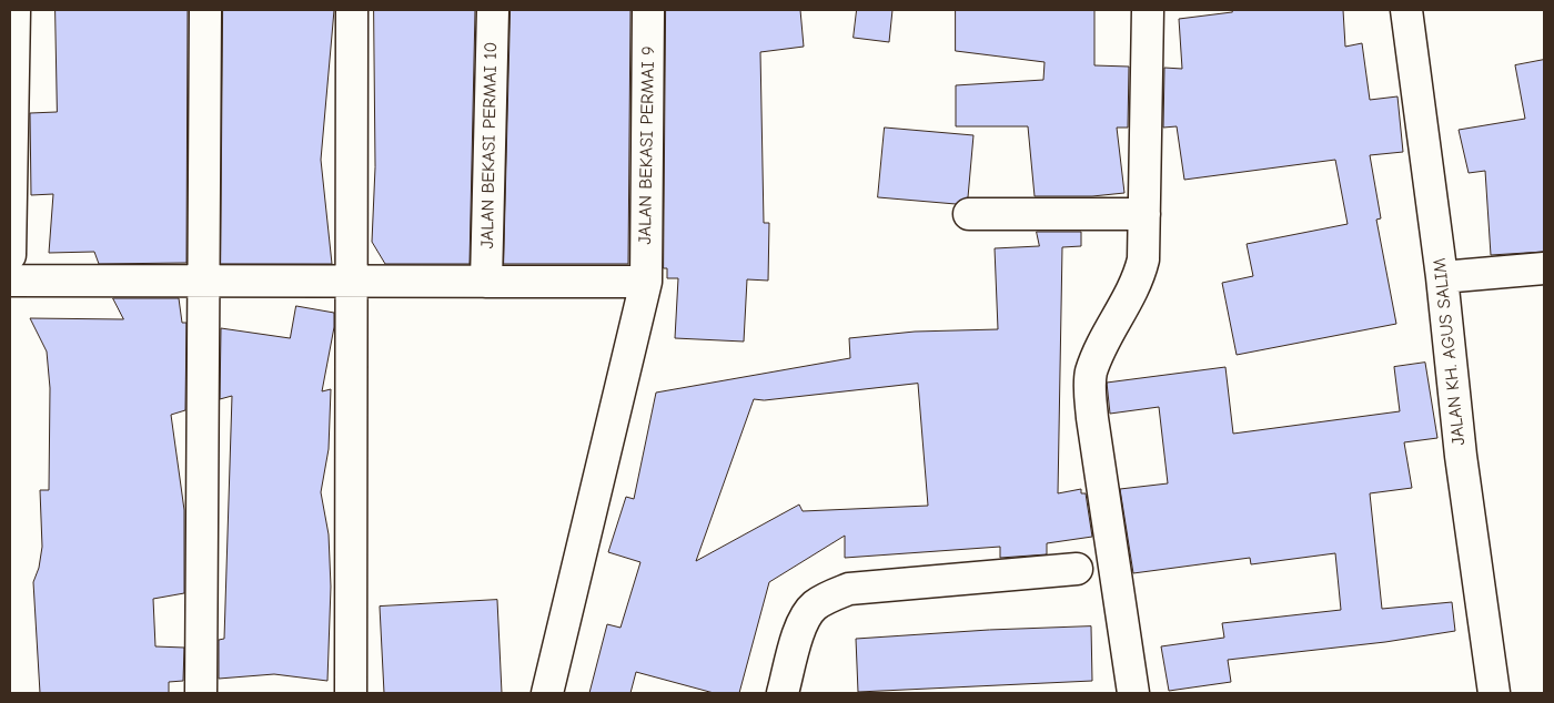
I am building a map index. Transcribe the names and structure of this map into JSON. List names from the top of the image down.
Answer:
{
  "streets": {
    "street": ["JALAN BEKASI PERMAI 10", "JALAN BEKASI PERMAI 9", "JALAN KH. AGUS SALIM"]
  }
}
